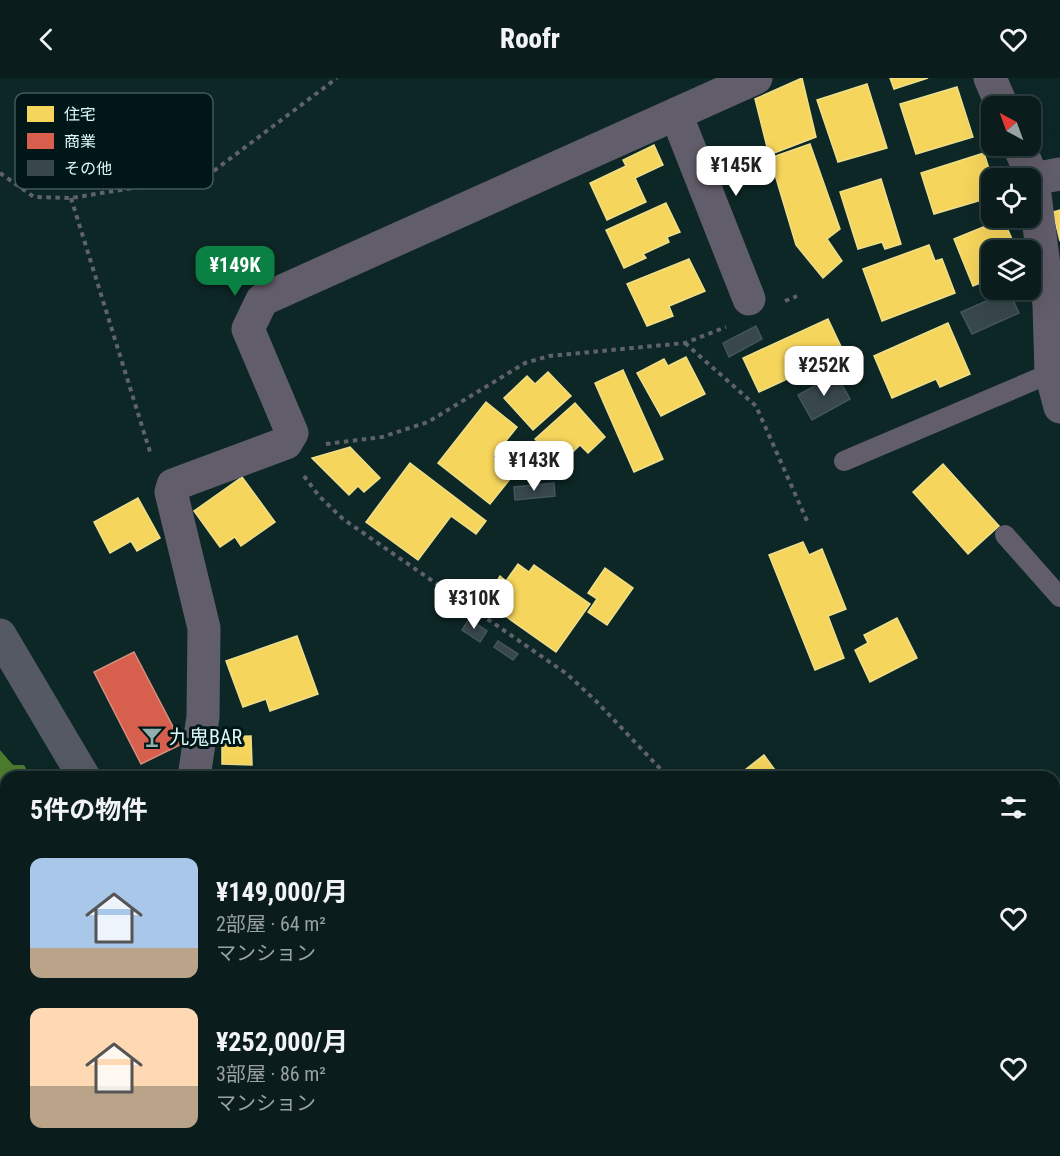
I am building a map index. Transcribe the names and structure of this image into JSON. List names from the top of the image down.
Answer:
{
  "places": {
    "bar": ["九鬼BAR"]
  },
  "legend": ["住宅", "商業", "その他"],
  "north": "top left",
  "page": {
    "header": "Roofr",
    "price": [
      "¥145K",
      "¥149K",
      "¥252K",
      "¥143K",
      "¥310K"
    ],
    "heading": "5件の物件",
    "list": [
      {
        "name": "¥149,000/月",
        "note": "2部屋 · 64 m² · マンション"
      },
      {
        "name": "¥252,000/月",
        "note": "3部屋 · 86 m² · マンション"
      }
    ]
  }
}
